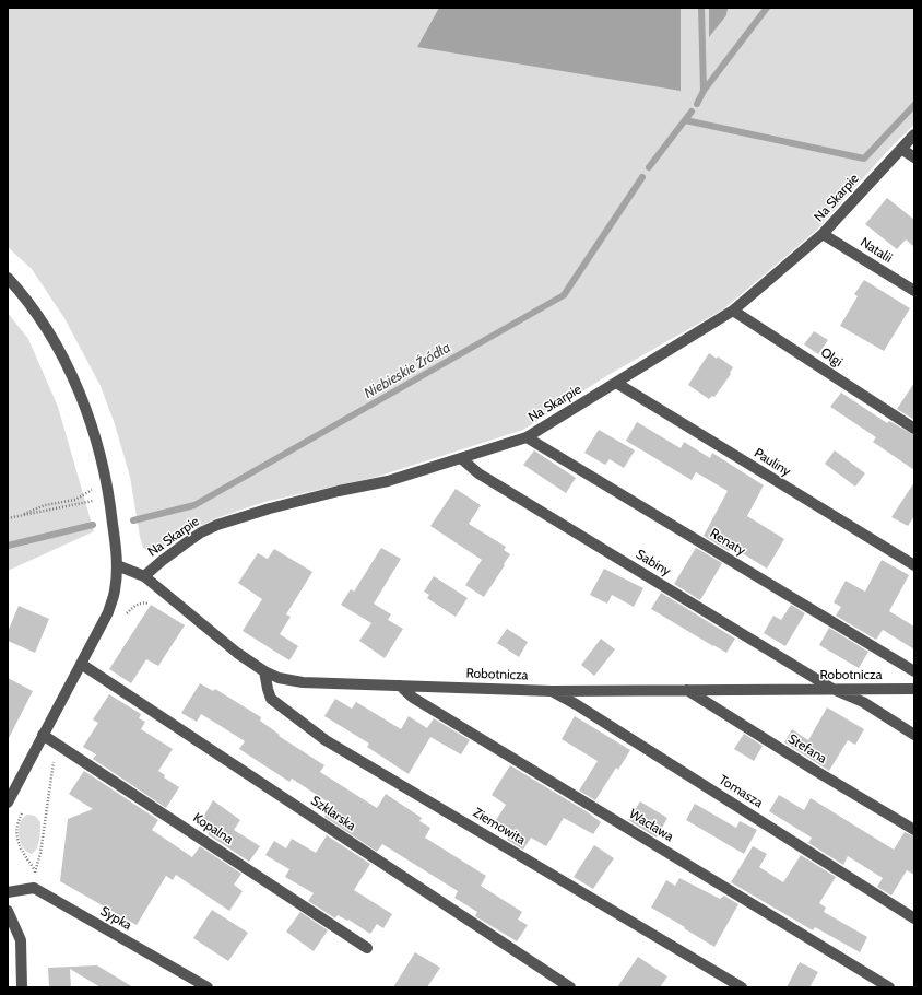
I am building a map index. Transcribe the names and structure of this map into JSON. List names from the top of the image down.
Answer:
{
  "streets": {
    "street": [
      "Na Skarpie",
      "Natalii",
      "Olgi",
      "Pauliny",
      "Renaty",
      "Sabiny",
      "Robotnicza",
      "Stefana",
      "Tomasza",
      "Szklarska",
      "Wacława",
      "Ziemowita",
      "Kopalna",
      "Sypka"
    ]
  },
  "crossings": [
    ["Na Skarpie", "Natalii"],
    ["Na Skarpie", "Olgi"],
    ["Na Skarpie", "Pauliny"],
    ["Na Skarpie", "Renaty"],
    ["Na Skarpie", "Sabiny"],
    ["Na Skarpie", "Robotnicza"],
    ["Sabiny", "Robotnicza"],
    ["Robotnicza", "Stefana"],
    ["Robotnicza", "Tomasza"],
    ["Robotnicza", "Wacława"],
    ["Robotnicza", "Ziemowita"]
  ],
  "water": ["Niebieskie Źródła"]
}
